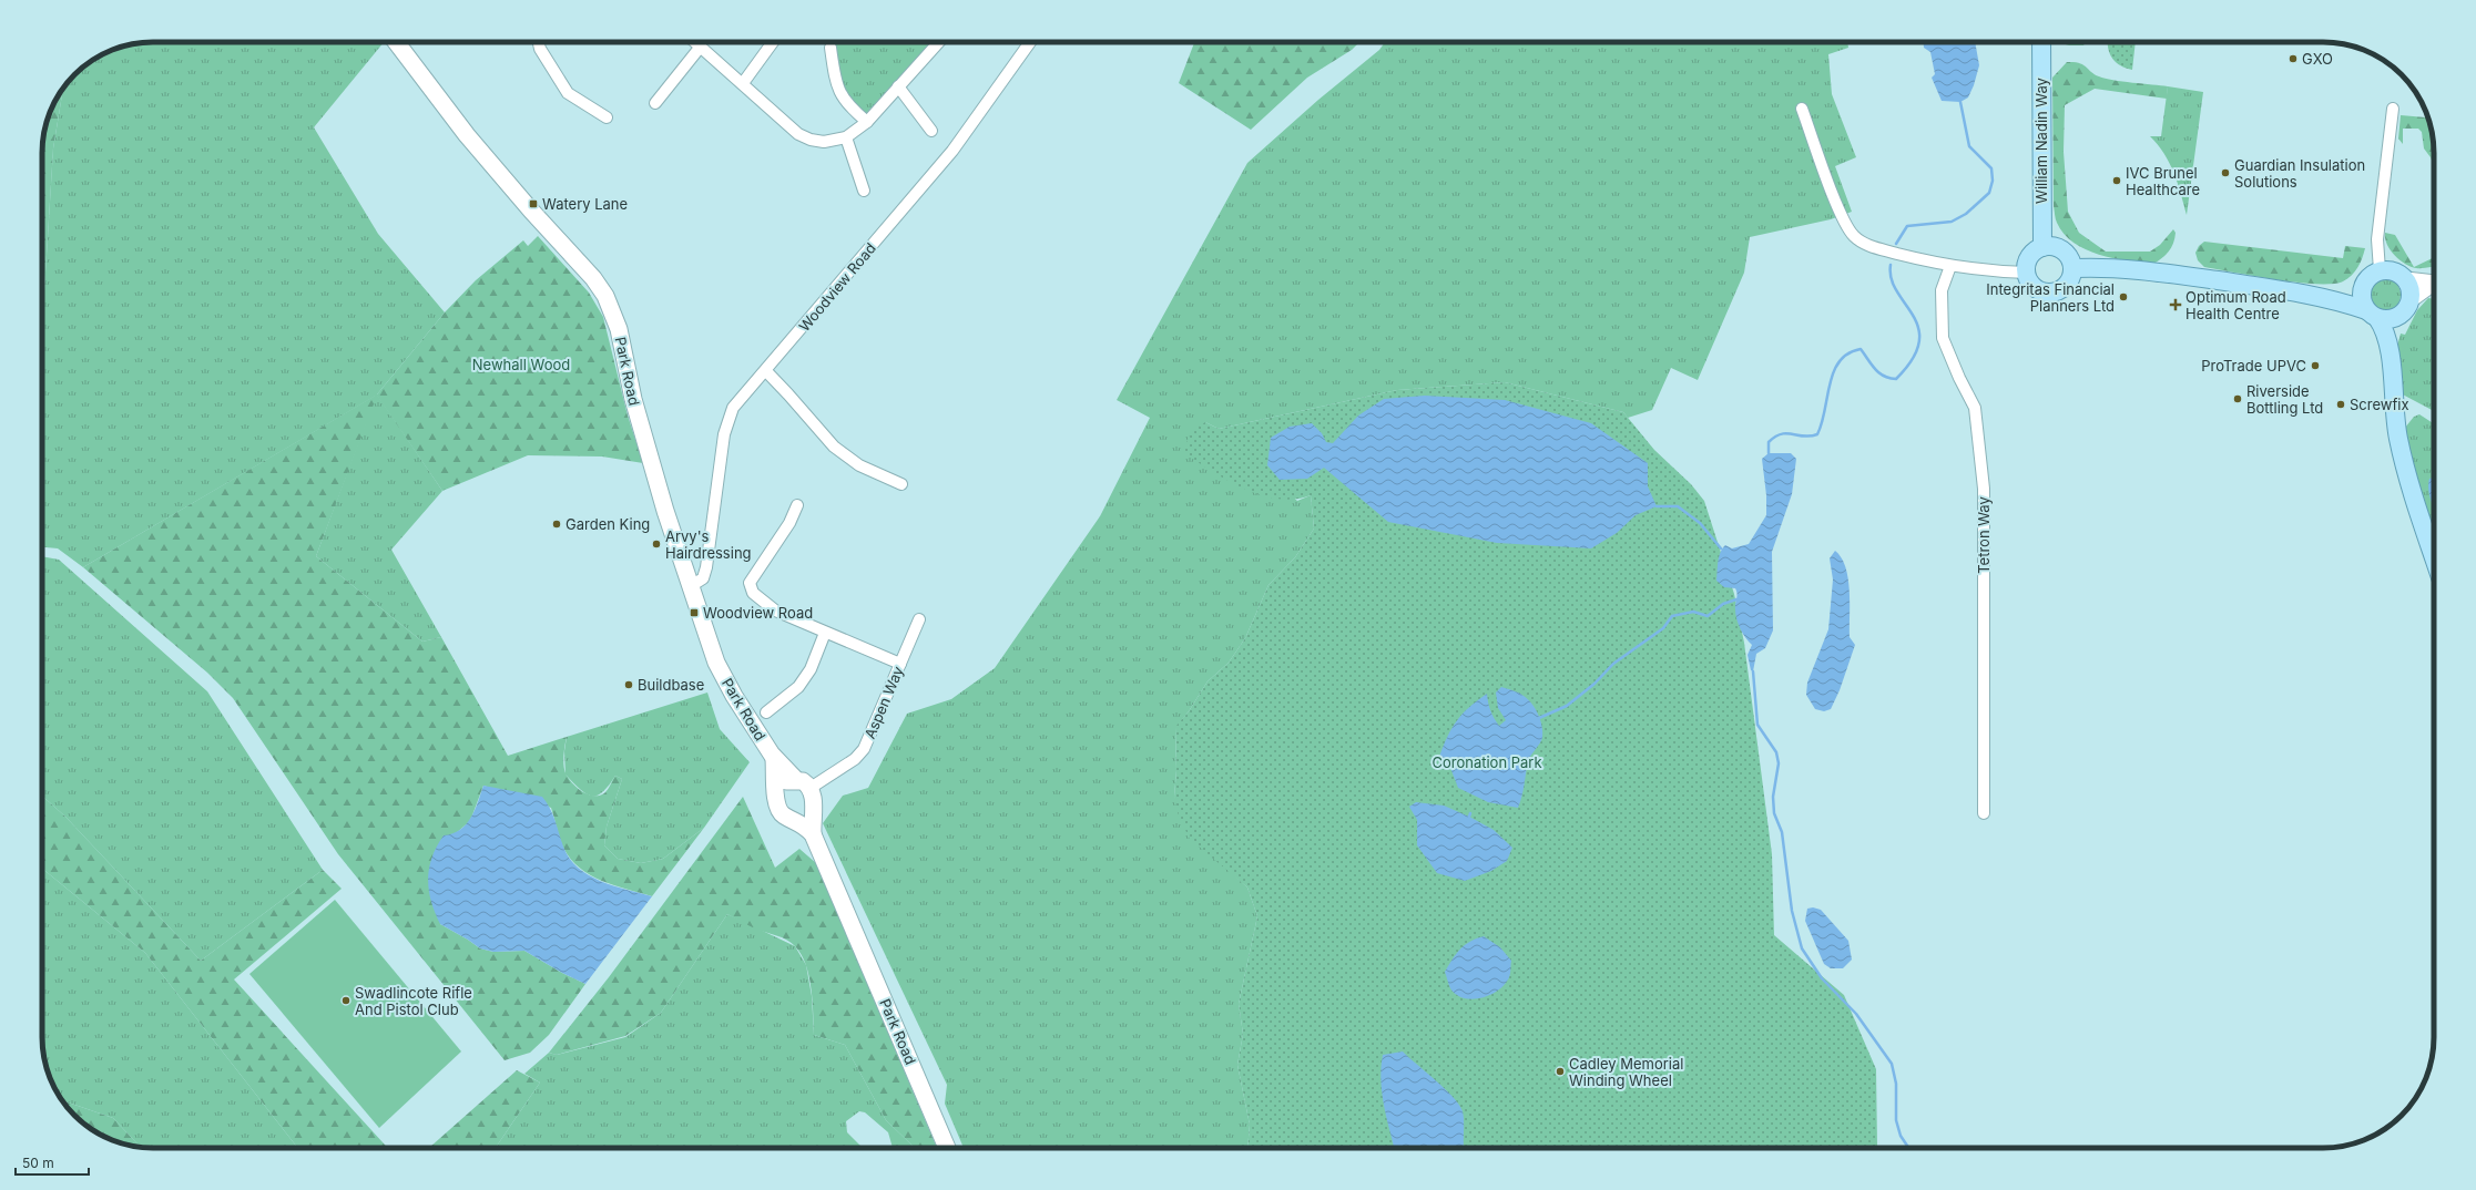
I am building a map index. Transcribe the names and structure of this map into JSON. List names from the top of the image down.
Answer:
{
  "streets": {
    "main road": ["William Nadin Way", "Park Road"],
    "street": ["Woodview Road", "Tetron Way", "Aspen Way"]
  },
  "crossings": [
    ["Woodview Road", "Park Road"],
    ["Park Road", "Aspen Way"]
  ],
  "parks": ["Newhall Wood", "Coronation Park"],
  "places": {
    "other": [
      "GXO",
      "Guardian Insulation Solutions",
      "IVC Brunel Healthcare",
      "Integritas Financial Planners Ltd",
      "ProTrade UPVC",
      "Riverside Bottling Ltd",
      "Screwfix",
      "Garden King",
      "Arvy's Hairdressing",
      "Buildbase",
      "Swadlincote Rifle And Pistol Club",
      "Cadley Memorial Winding Wheel"
    ],
    "transit": ["Watery Lane", "Woodview Road"],
    "health": ["Optimum Road Health Centre"]
  },
  "scale_bar": "50 m"
}
